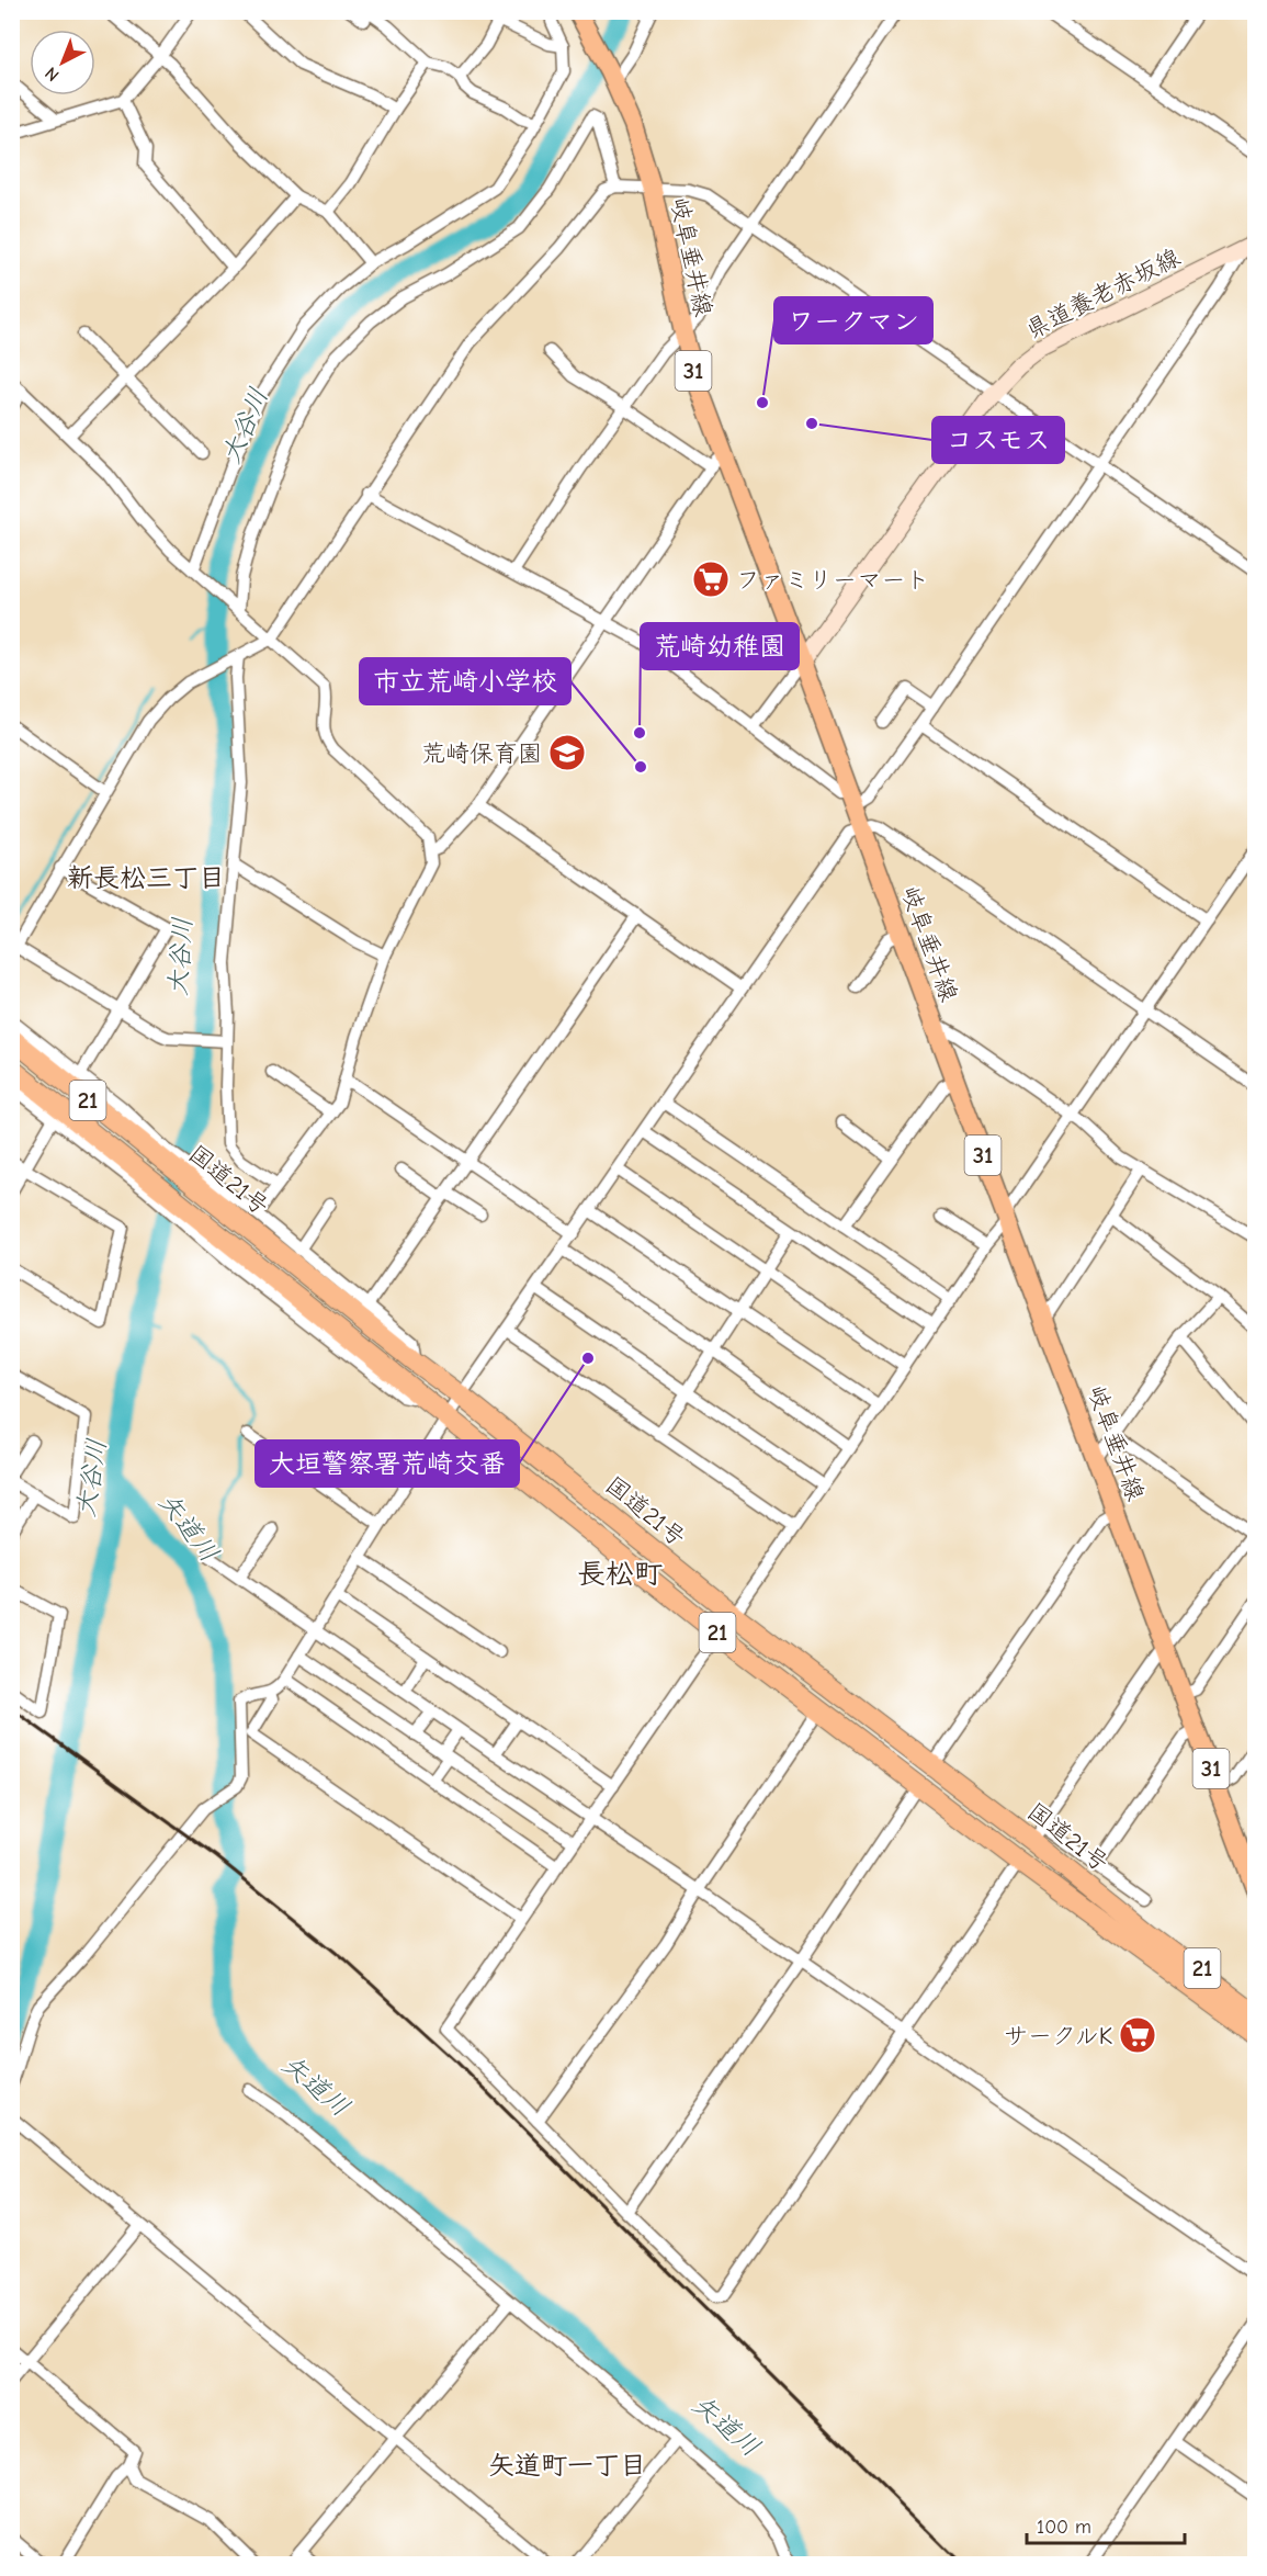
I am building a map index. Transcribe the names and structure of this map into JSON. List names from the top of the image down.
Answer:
{
  "streets": {
    "highway": ["21", "国道21号"],
    "main road": ["岐阜垂井線", "県道養老赤坂線", "31"]
  },
  "crossings": [
    ["岐阜垂井線", "県道養老赤坂線"],
    ["21", "国道21号"]
  ],
  "districts": ["新長松三丁目", "長松町", "矢道町一丁目"],
  "water": ["大谷川", "矢道川"],
  "places": {
    "other": [
      "ワークマン",
      "コスモス",
      "荒崎幼稚園",
      "市立荒崎小学校",
      "大垣警察署荒崎交番"
    ],
    "supermarket": ["ファミリーマート", "サークルK"],
    "school or university": ["荒崎保育園"]
  },
  "scale_bar": "100 m",
  "north": "bottom left"
}
